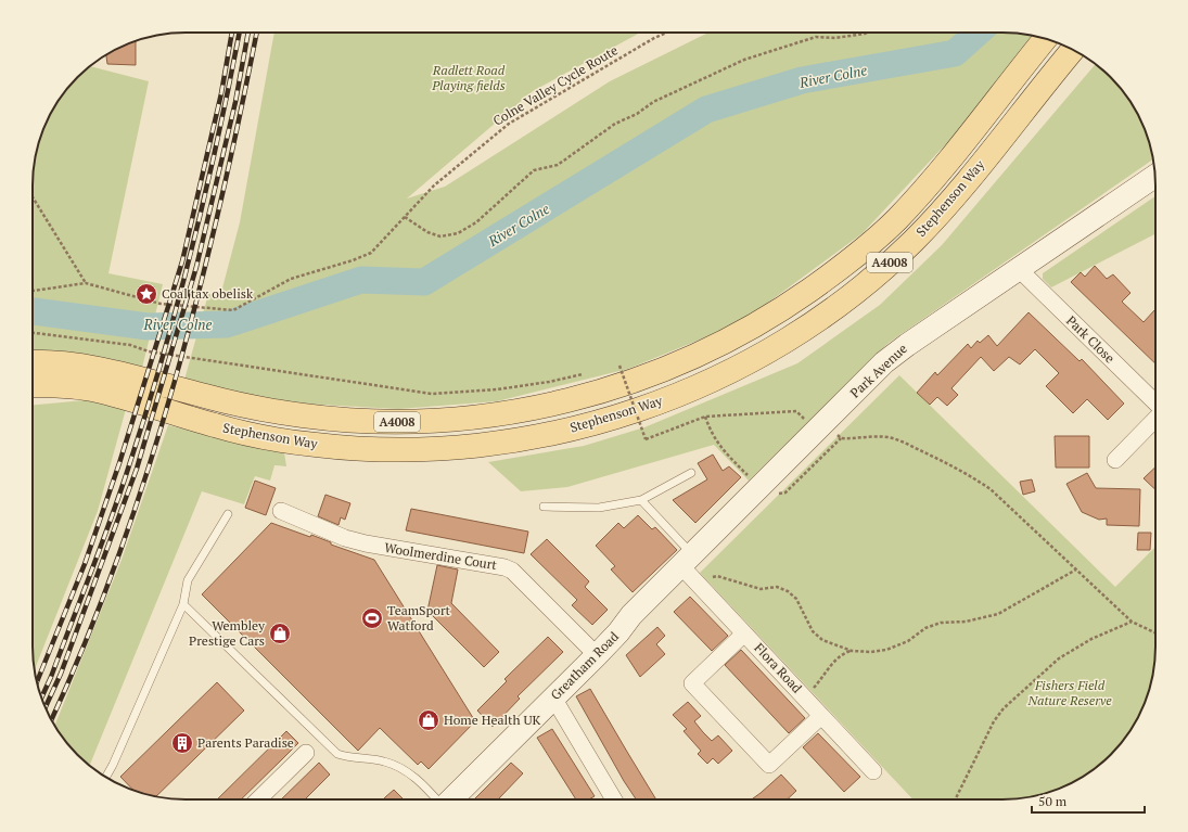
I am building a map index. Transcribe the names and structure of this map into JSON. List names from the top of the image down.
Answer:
{
  "streets": {
    "main road": ["Stephenson Way", "A4008"],
    "street": [
      "Park Close",
      "Park Avenue",
      "Woolmerdine Court",
      "Greatham Road",
      "Flora Road"
    ],
    "path": ["Colne Valley Cycle Route"]
  },
  "crossings": [
    ["Park Close", "Park Avenue"],
    ["Park Avenue", "Greatham Road"],
    ["Park Avenue", "Flora Road"],
    ["Woolmerdine Court", "Greatham Road"]
  ],
  "water": ["River Colne"],
  "parks": ["Radlett Road Playing fields", "Fishers Field Nature Reserve"],
  "places": {
    "place": ["Coal tax obelisk"],
    "sports": ["TeamSport Watford"],
    "shop": ["Wembley Prestige Cars", "Home Health UK"],
    "building": ["Parents Paradise"]
  },
  "scale_bar": "50 m"
}
